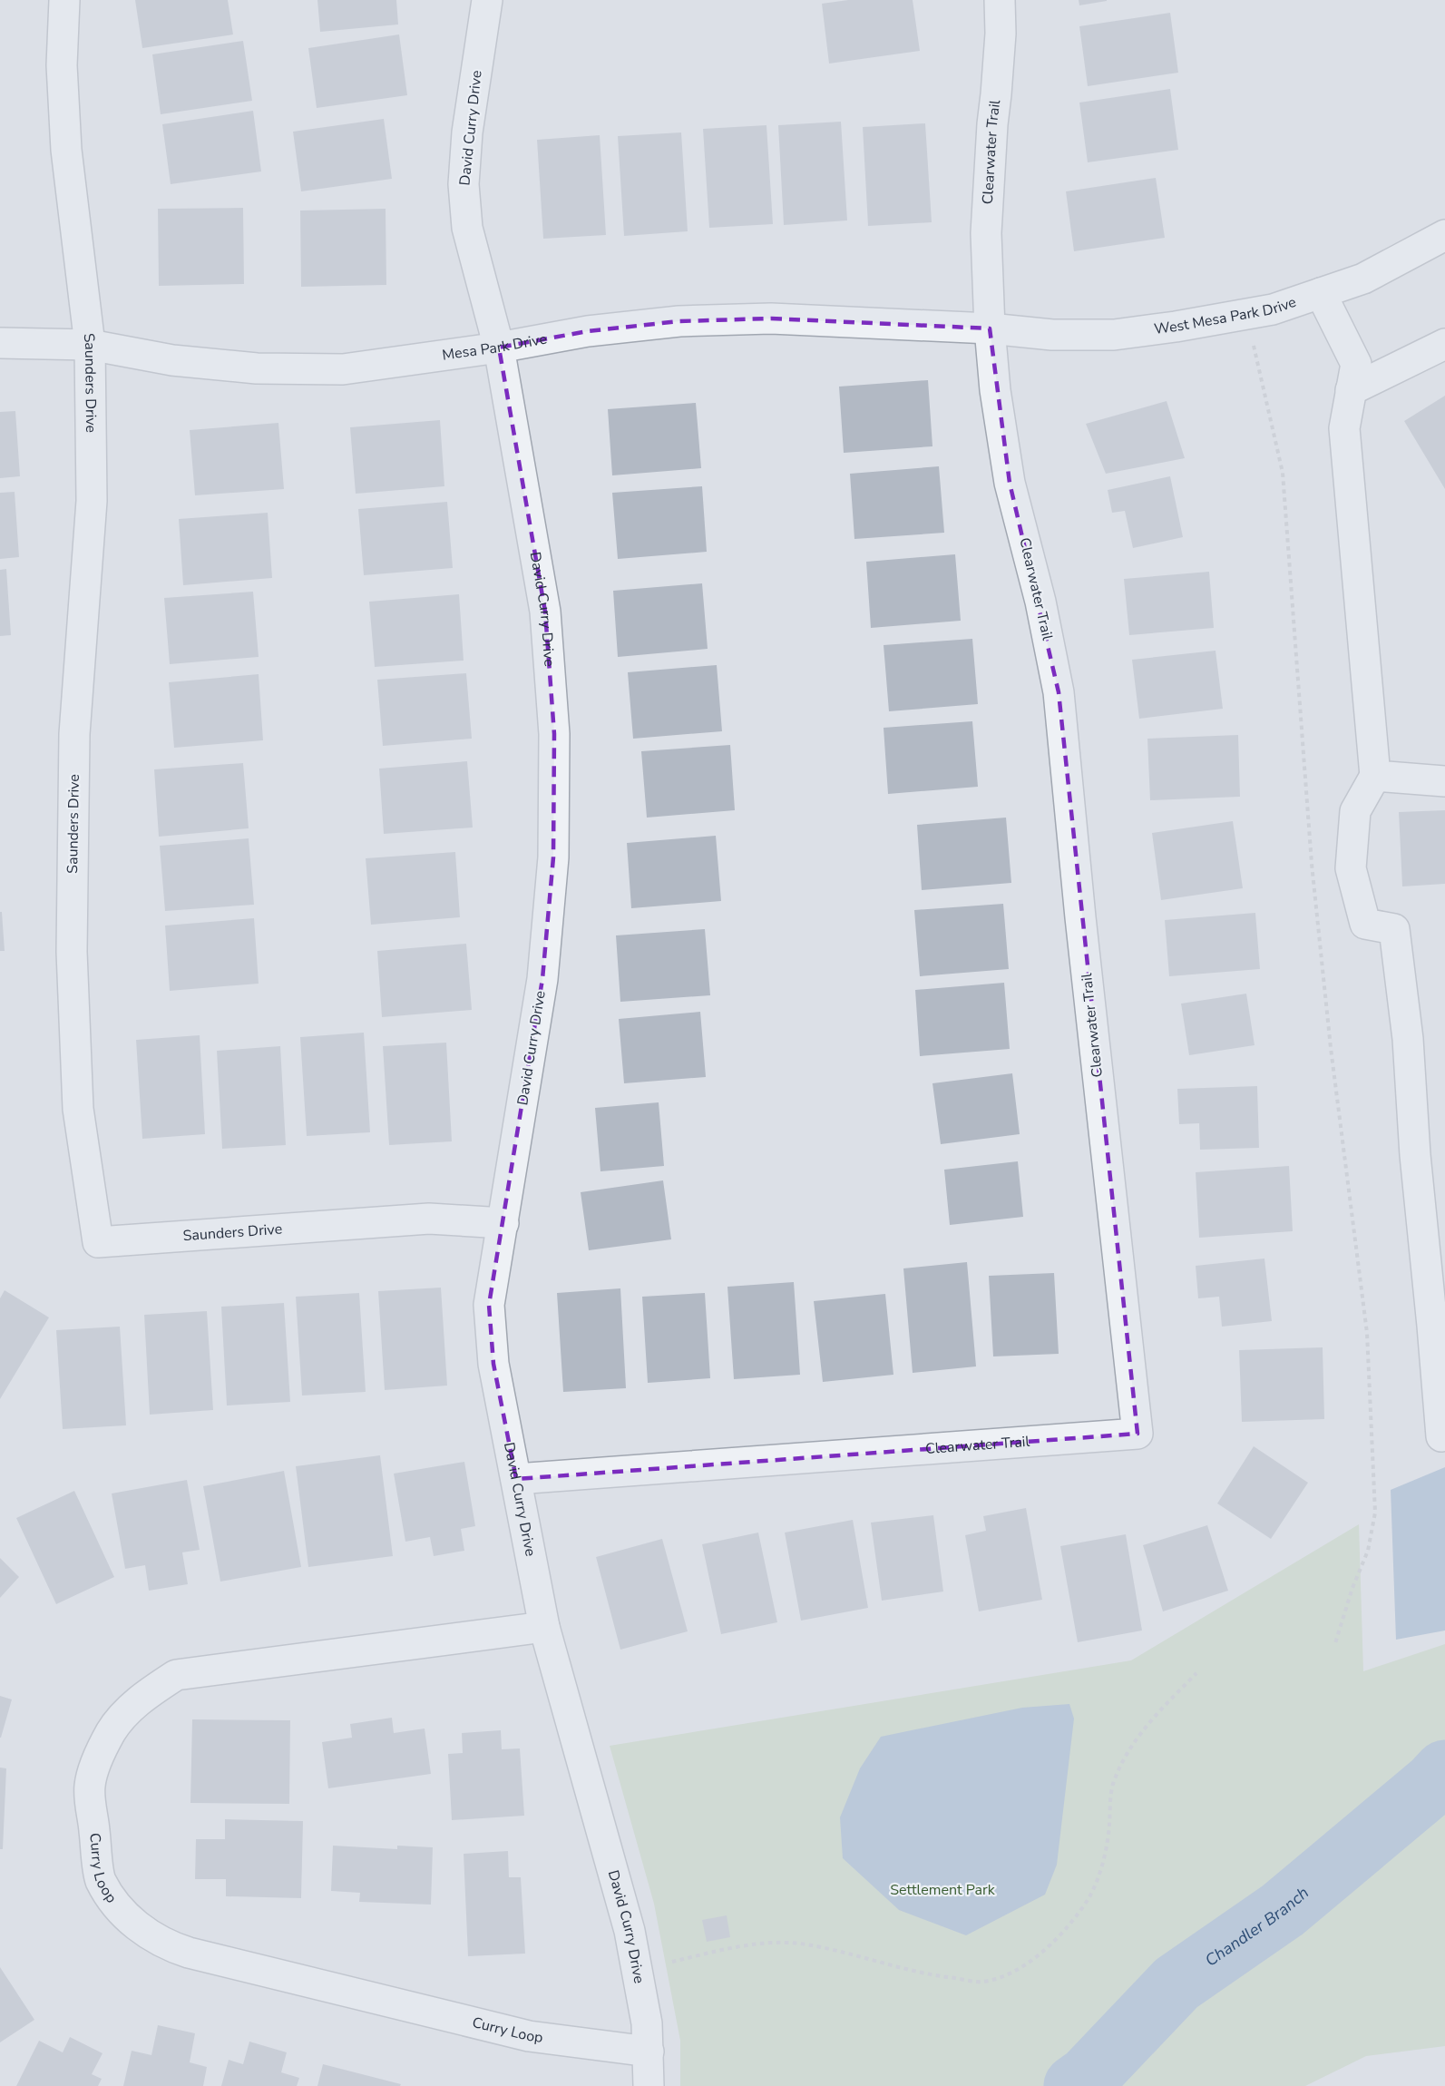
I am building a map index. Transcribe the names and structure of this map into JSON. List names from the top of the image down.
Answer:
{
  "streets": {
    "street": [
      "David Curry Drive",
      "Clearwater Trail",
      "West Mesa Park Drive",
      "Mesa Park Drive",
      "Saunders Drive",
      "Curry Loop"
    ]
  },
  "crossings": [
    ["David Curry Drive", "Clearwater Trail"],
    ["David Curry Drive", "Mesa Park Drive"],
    ["David Curry Drive", "Saunders Drive"],
    ["David Curry Drive", "Curry Loop"],
    ["Clearwater Trail", "West Mesa Park Drive"],
    ["Clearwater Trail", "Mesa Park Drive"],
    ["West Mesa Park Drive", "Mesa Park Drive"],
    ["Mesa Park Drive", "Saunders Drive"]
  ],
  "water": ["Chandler Branch"],
  "parks": ["Settlement Park"]
}
